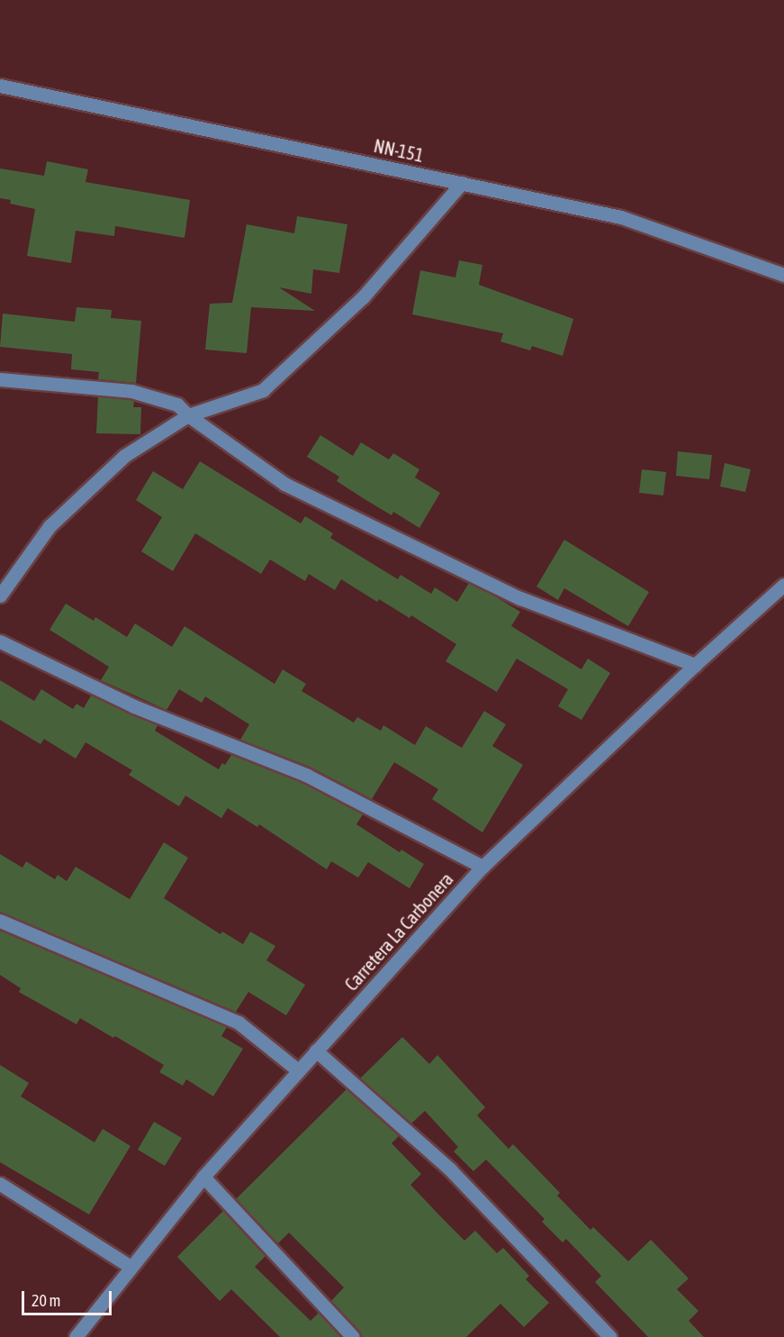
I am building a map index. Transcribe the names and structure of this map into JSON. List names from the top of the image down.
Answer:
{
  "streets": {
    "street": ["NN-151", "Carretera La Carbonera"]
  },
  "scale_bar": "20 m"
}
